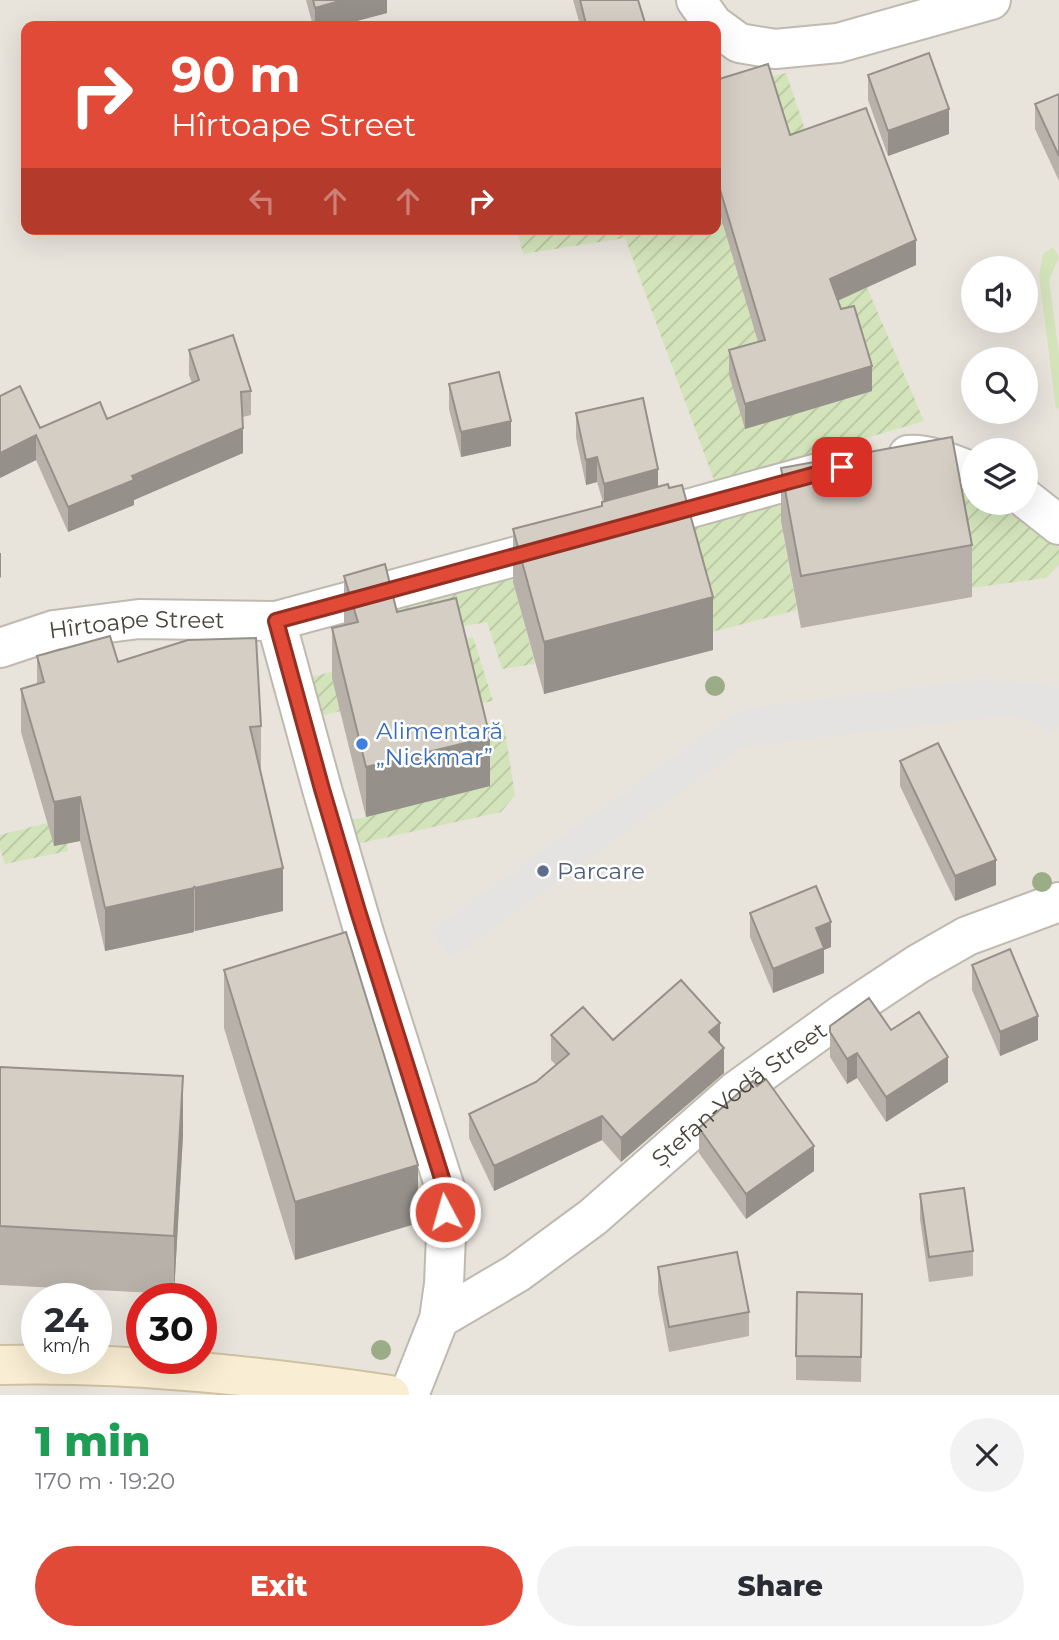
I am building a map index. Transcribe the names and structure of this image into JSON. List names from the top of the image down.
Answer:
{
  "streets": {
    "street": ["Hîrtoape Street", "Ștefan-Vodă Street"]
  },
  "places": ["Alimentară „Nickmar”", "Parcare"],
  "page": {
    "turn": ["90 m", "Hîrtoape Street"],
    "speed": "24 km/h",
    "limit": "30",
    "heading": ["1 min", "170 m · 19:20"],
    "buttons": ["Exit", "Share"]
  }
}
